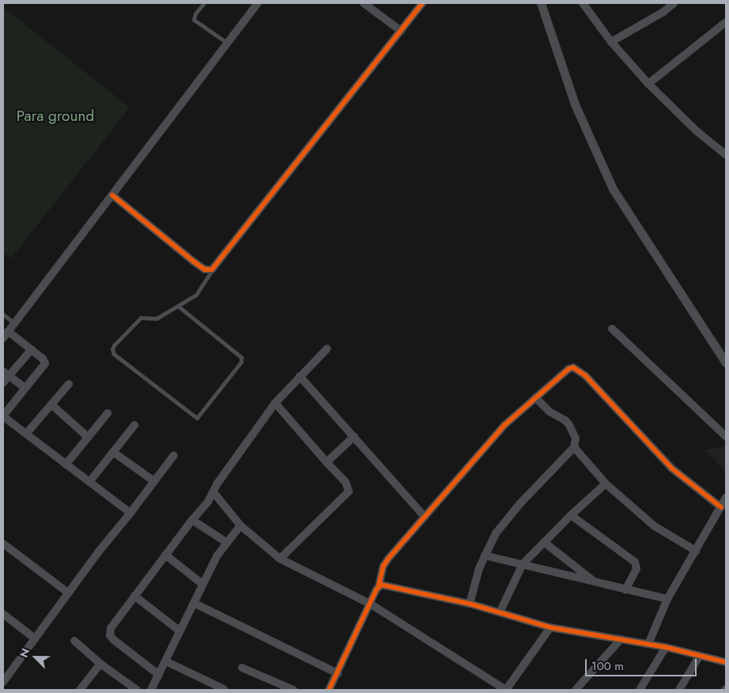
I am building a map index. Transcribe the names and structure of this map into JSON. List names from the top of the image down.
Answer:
{
  "parks": ["Para ground"],
  "scale_bar": "100 m",
  "north": "top left"
}
